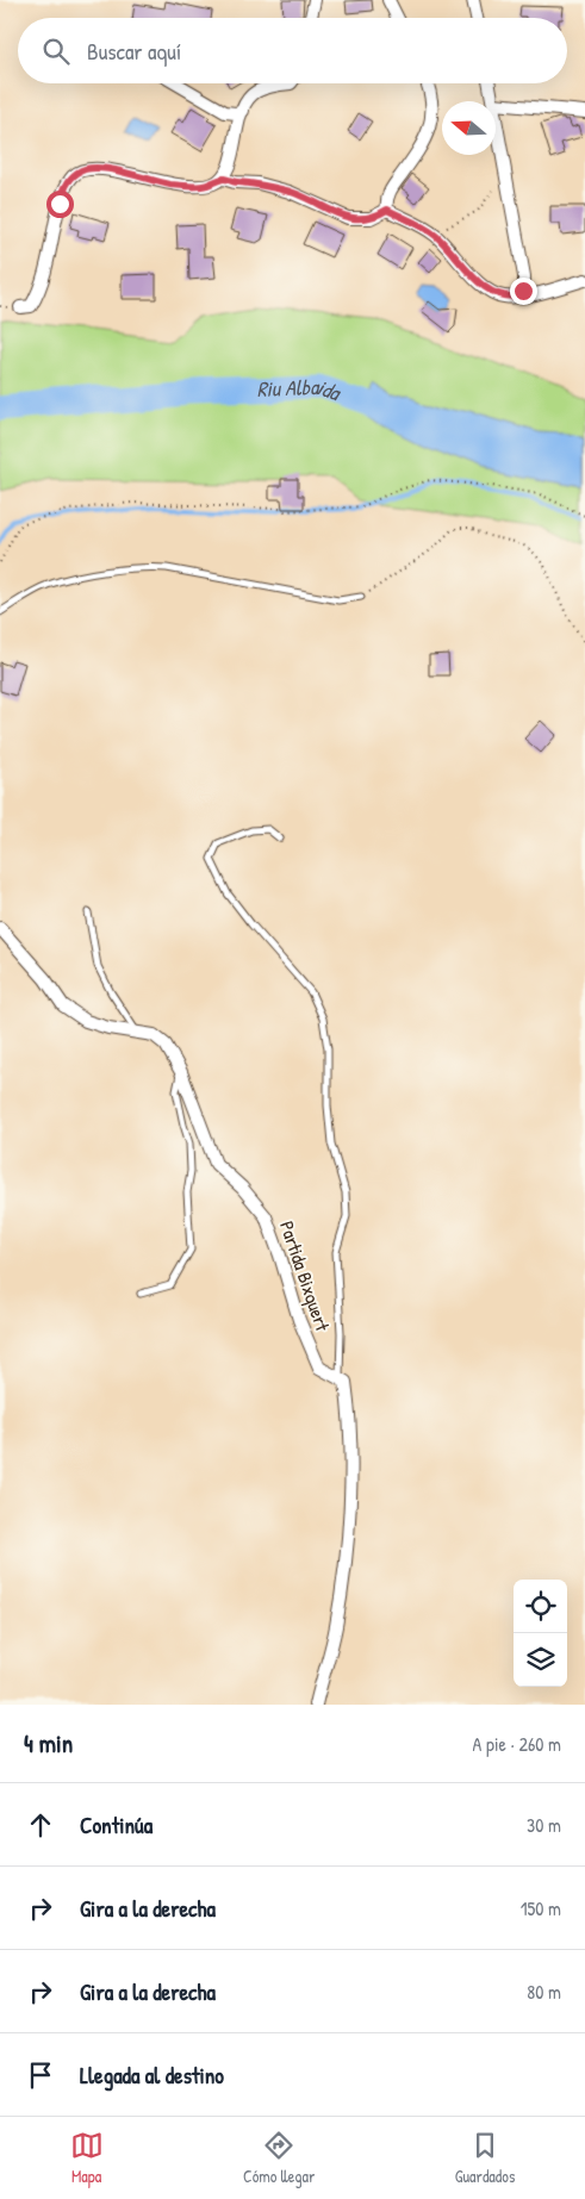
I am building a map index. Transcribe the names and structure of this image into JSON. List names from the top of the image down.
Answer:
{
  "streets": {
    "street": ["Partida Bixquert"]
  },
  "water": ["Riu Albaida"],
  "north": "left",
  "page": {
    "search": "Buscar aquí",
    "heading": ["4 min", "A pie · 260 m"],
    "list": [
      ["Continúa", "30 m"],
      ["Gira a la derecha", "150 m"],
      ["Gira a la derecha", "80 m"],
      "Llegada al destino"
    ],
    "nav": ["Mapa", "Cómo llegar", "Guardados"]
  }
}
